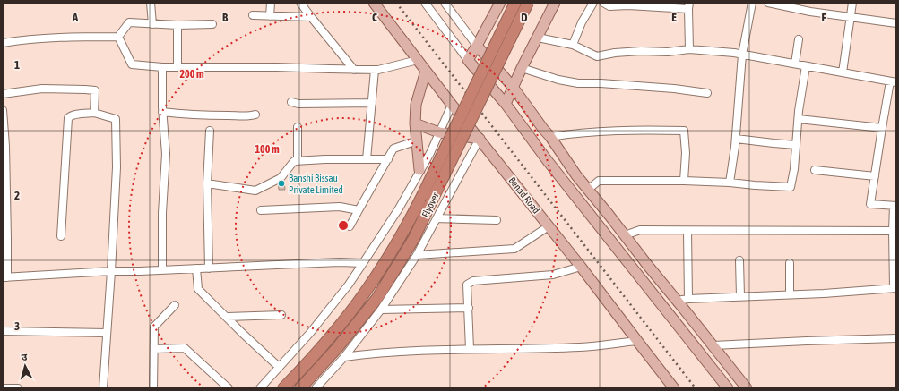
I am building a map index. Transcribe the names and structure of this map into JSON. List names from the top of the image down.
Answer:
{
  "streets": {
    "highway": ["Flyover"],
    "main road": ["Benad Road"]
  },
  "places": ["Banshi Bissau Private Limited"],
  "north": "top",
  "grid": {
    "columns": [
      "A",
      "B",
      "C",
      "D",
      "E",
      "F"
    ],
    "rows": ["1", "2", "3"]
  },
  "rings": ["200 m", "100 m"]
}
